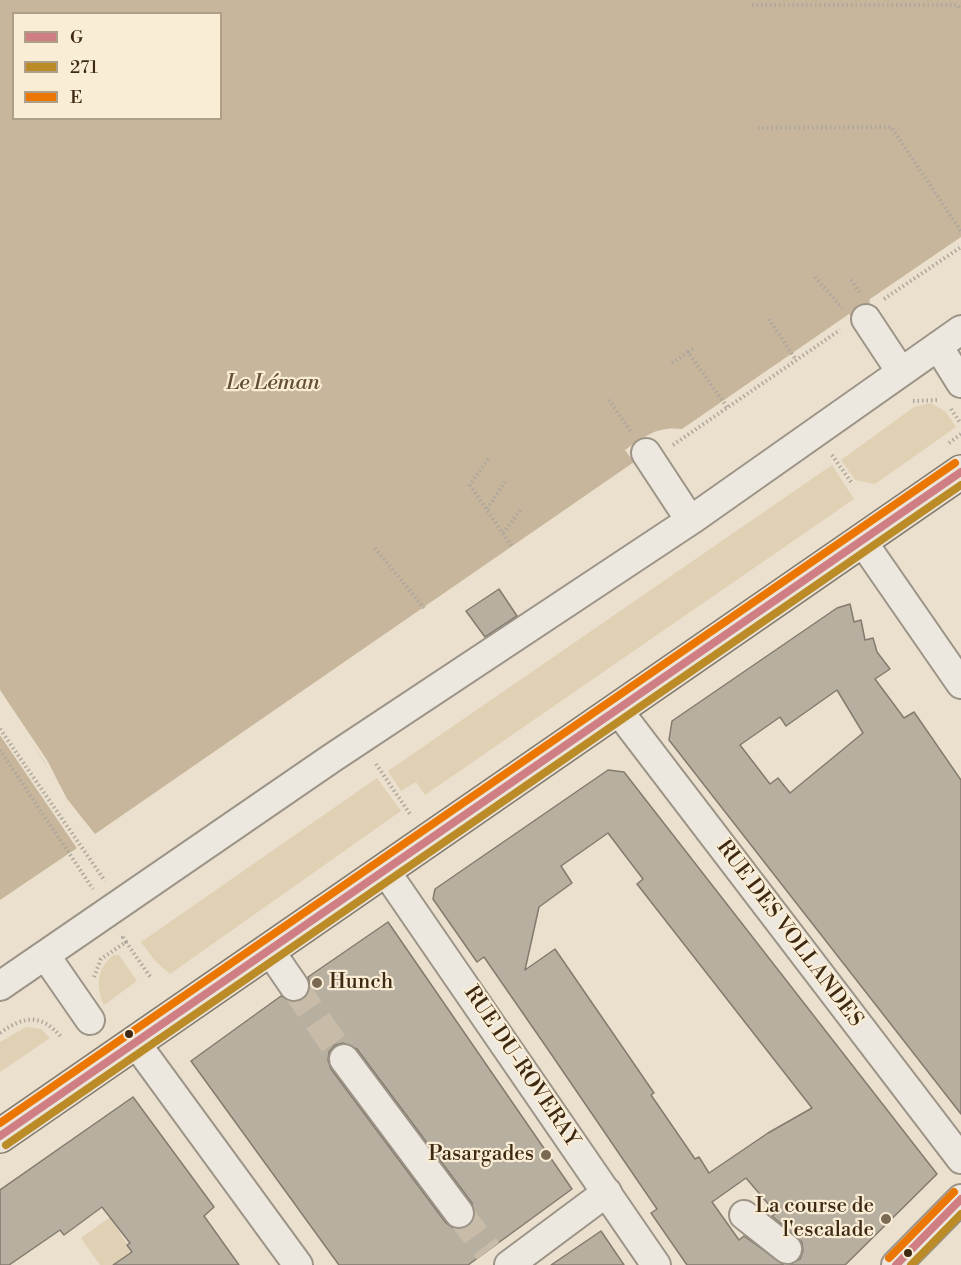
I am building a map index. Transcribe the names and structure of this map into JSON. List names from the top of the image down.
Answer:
{
  "streets": {
    "street": ["RUE DES VOLLANDES", "RUE DU-ROVERAY"]
  },
  "water": ["Le Léman"],
  "places": ["Hunch", "Pasargades", "La course de l'escalade"],
  "lines": ["transit line E", "transit line G", "transit line 271"],
  "legend": ["G", "271", "E"]
}
